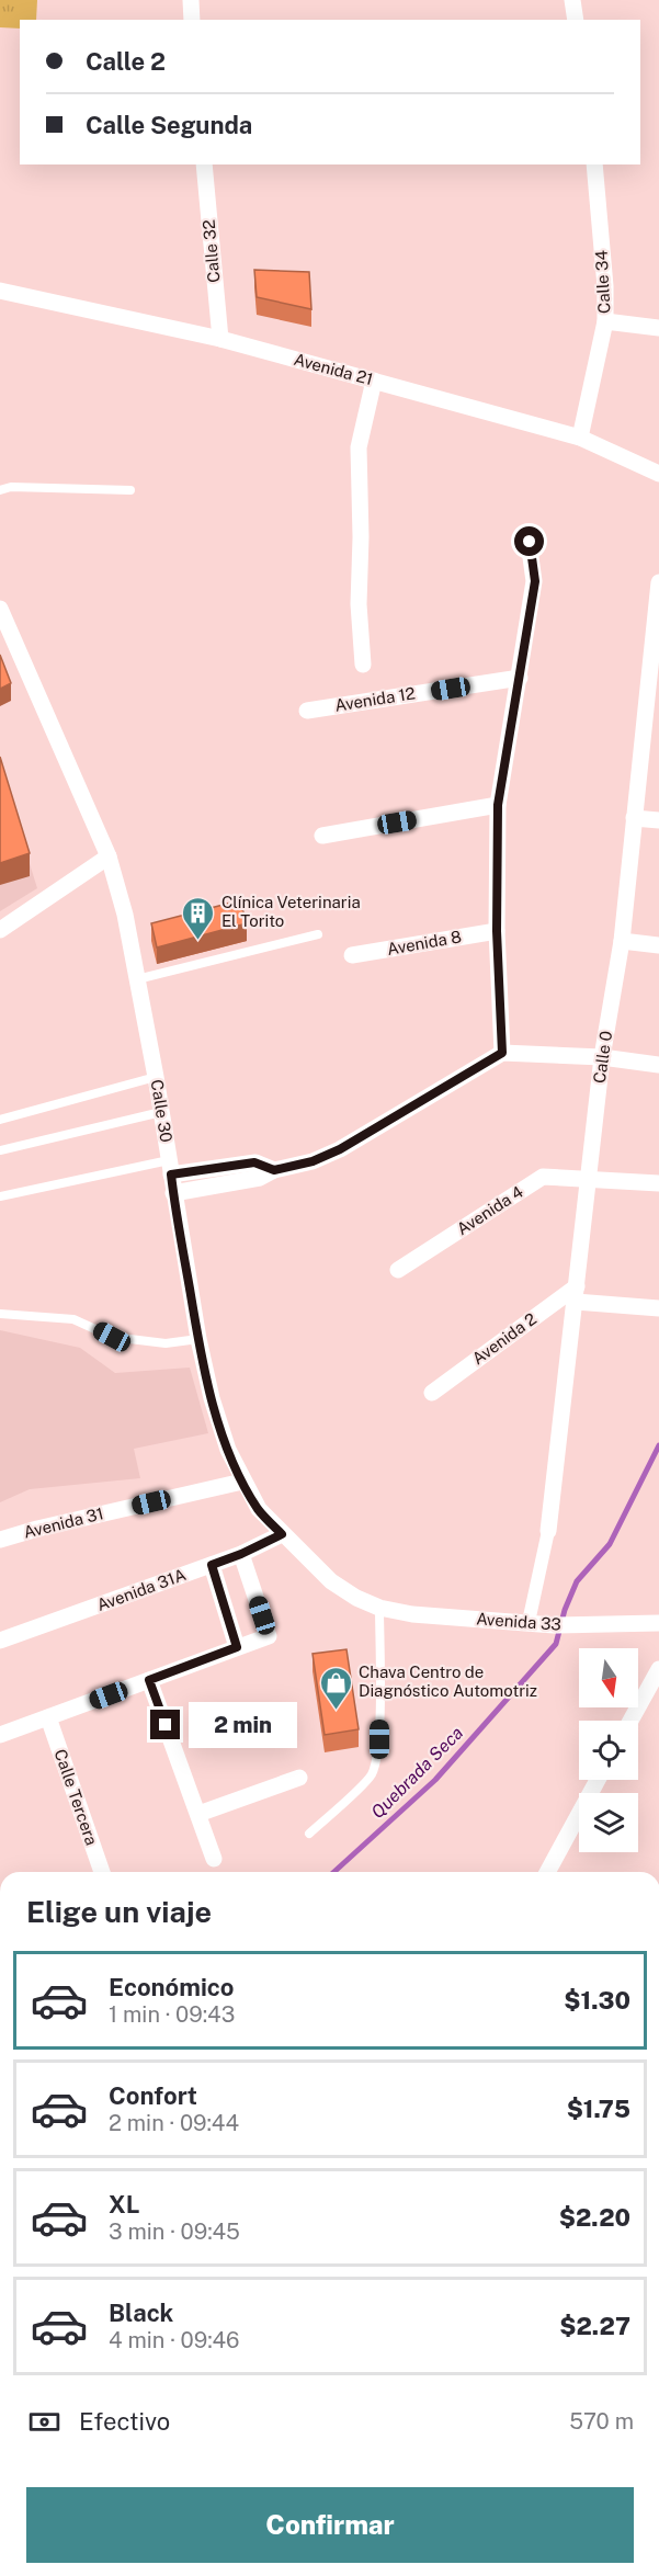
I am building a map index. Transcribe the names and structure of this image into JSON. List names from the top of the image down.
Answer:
{
  "streets": {
    "street": [
      "Calle 32",
      "Calle 34",
      "Avenida 21",
      "Avenida 12",
      "Avenida 8",
      "Calle 0",
      "Calle 30",
      "Avenida 4",
      "Avenida 2",
      "Avenida 31",
      "Avenida 31A",
      "Avenida 33",
      "Calle Tercera"
    ]
  },
  "crossings": [
    ["Calle 32", "Avenida 21"],
    ["Calle 34", "Avenida 21"],
    ["Calle 0", "Avenida 4"],
    ["Calle 0", "Avenida 2"],
    ["Calle 30", "Avenida 31"],
    ["Calle 30", "Avenida 31A"],
    ["Calle 30", "Avenida 33"]
  ],
  "water": ["Quebrada Seca"],
  "places": {
    "building": ["Clínica Veterinaria El Torito"],
    "shop": ["Chava Centro de Diagnóstico Automotriz"]
  },
  "north": "bottom",
  "page": {
    "banner": ["Calle 2", "Calle Segunda"],
    "bubble": "2 min",
    "heading": "Elige un viaje",
    "list": [
      {
        "name": "Económico",
        "note": "1 min · 09:43",
        "value": "$1.30"
      },
      {
        "name": "Confort",
        "note": "2 min · 09:44",
        "value": "$1.75"
      },
      {
        "name": "XL",
        "note": "3 min · 09:45",
        "value": "$2.20"
      },
      {
        "name": "Black",
        "note": "4 min · 09:46",
        "value": "$2.27"
      }
    ],
    "pay": ["Efectivo", "570 m"],
    "buttons": "Confirmar"
  }
}
